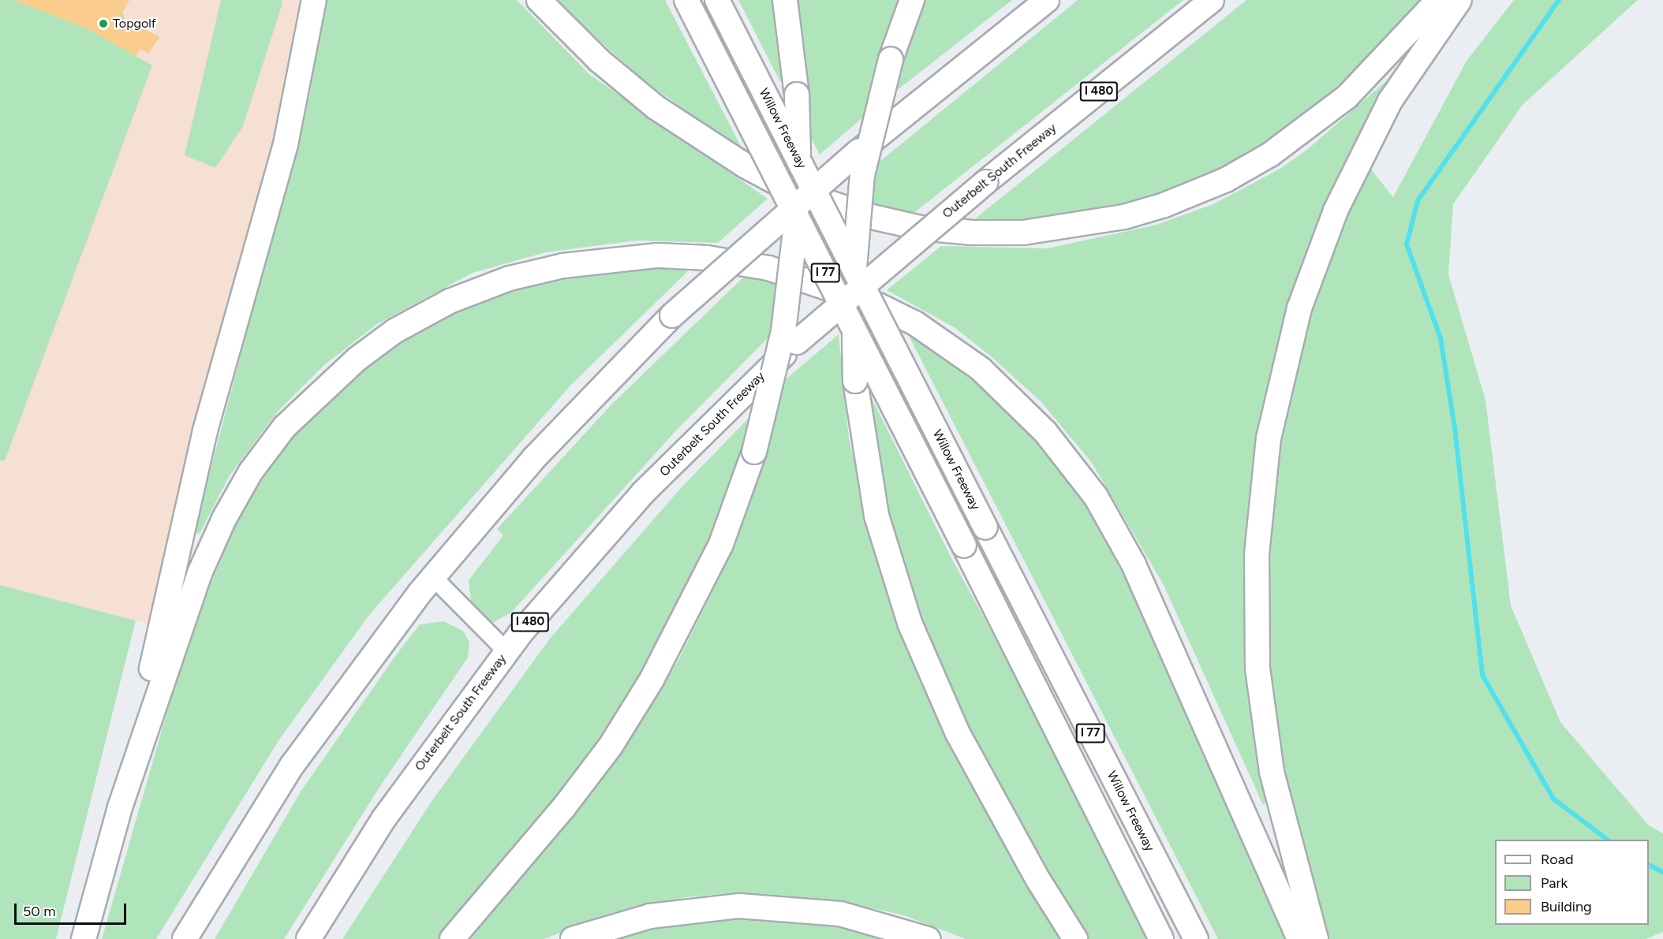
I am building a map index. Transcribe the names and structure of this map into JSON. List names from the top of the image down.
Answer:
{
  "streets": {
    "highway": [
      "I 480",
      "Willow Freeway",
      "Outerbelt South Freeway",
      "I 77"
    ]
  },
  "places": ["Topgolf"],
  "legend": ["Road", "Park", "Building"],
  "scale_bar": "50 m"
}
